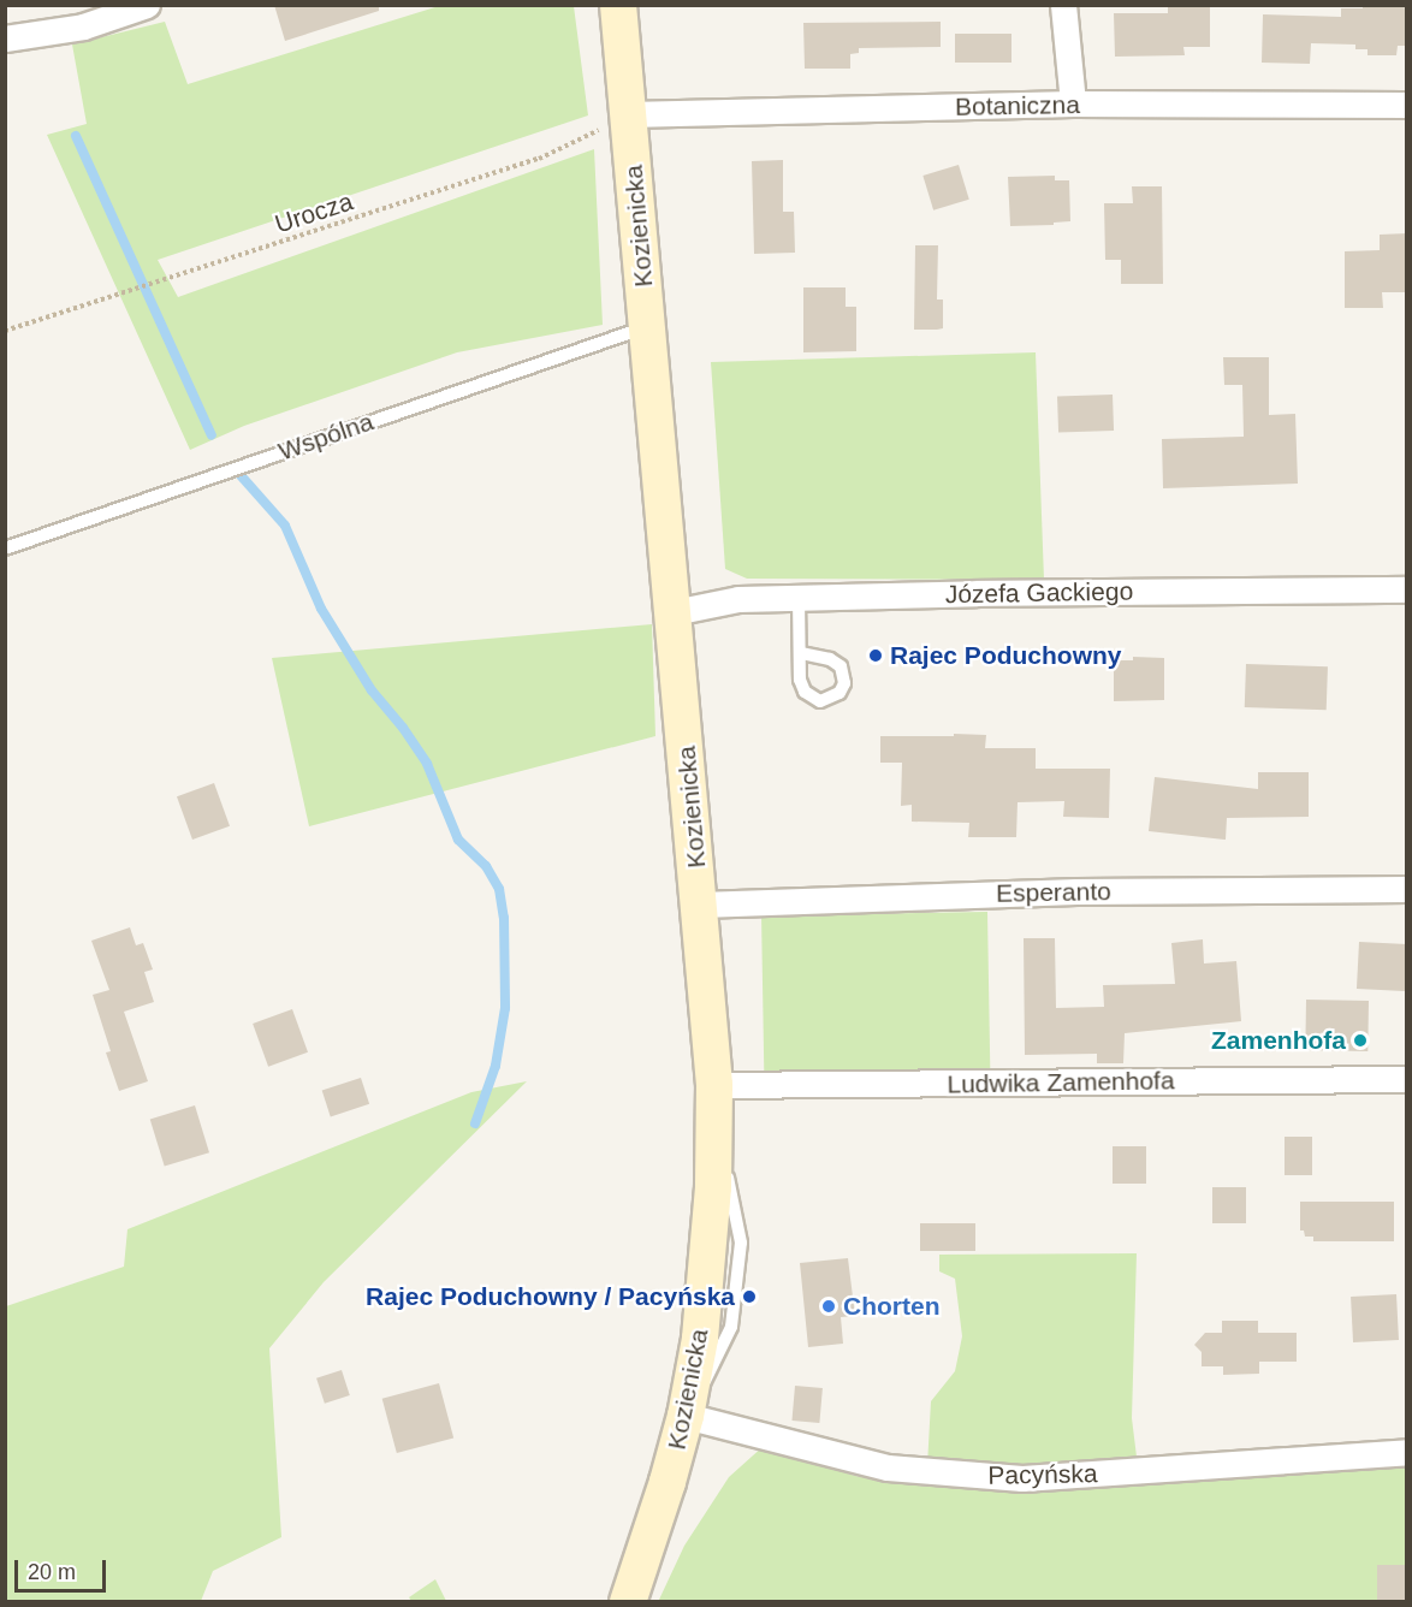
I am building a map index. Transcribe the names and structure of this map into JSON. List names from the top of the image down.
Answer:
{
  "streets": {
    "main road": ["Kozienicka"],
    "street": [
      "Botaniczna",
      "Józefa Gackiego",
      "Esperanto",
      "Ludwika Zamenhofa",
      "Pacyńska"
    ],
    "lane": ["Wspólna"],
    "path": ["Urocza"]
  },
  "crossings": [
    ["Botaniczna", "Urocza"],
    ["Botaniczna", "Kozienicka"],
    ["Urocza", "Kozienicka"],
    ["Kozienicka", "Wspólna"],
    ["Kozienicka", "Józefa Gackiego"],
    ["Kozienicka", "Esperanto"],
    ["Kozienicka", "Ludwika Zamenhofa"],
    ["Kozienicka", "Pacyńska"]
  ],
  "places": [
    "Rajec Poduchowny",
    "Zamenhofa",
    "Rajec Poduchowny / Pacyńska",
    "Chorten"
  ],
  "scale_bar": "20 m"
}
